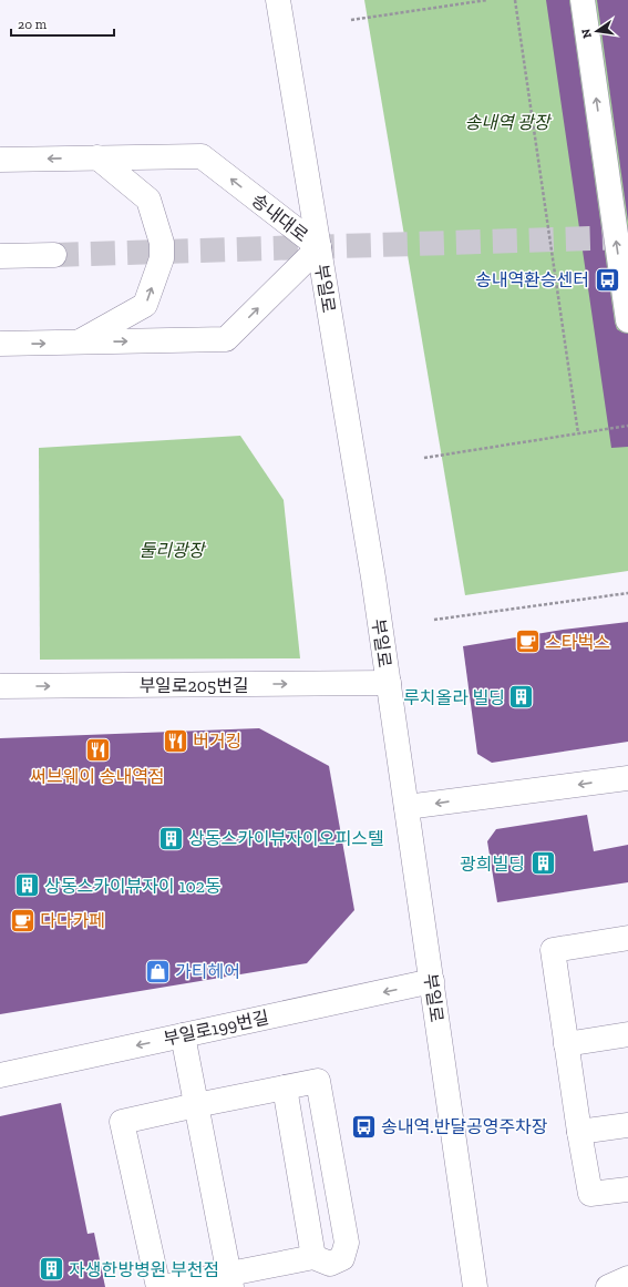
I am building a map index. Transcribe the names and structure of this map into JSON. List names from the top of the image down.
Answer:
{
  "streets": {
    "street": [
      "송내대로",
      "부일로",
      "부일로205번길",
      "부일로199번길"
    ]
  },
  "crossings": [
    ["송내대로", "부일로"],
    ["부일로", "부일로205번길"],
    ["부일로", "부일로199번길"]
  ],
  "one_way": ["부일로205번길", "부일로199번길"],
  "parks": ["송내역 광장", "둘리광장"],
  "places": {
    "bus stop": ["송내역환승센터", "송내역.반달공영주차장"],
    "cafe": ["스타벅스", "다다카페"],
    "building": [
      "루치올라 빌딩",
      "상동스카이뷰자이오피스텔",
      "광희빌딩",
      "상동스카이뷰자이 102동",
      "자생한방병원 부천점"
    ],
    "restaurant": ["버거킹", "써브웨이 송내역점"],
    "shop": ["가티헤어"]
  },
  "scale_bar": "20 m",
  "north": "left"
}
